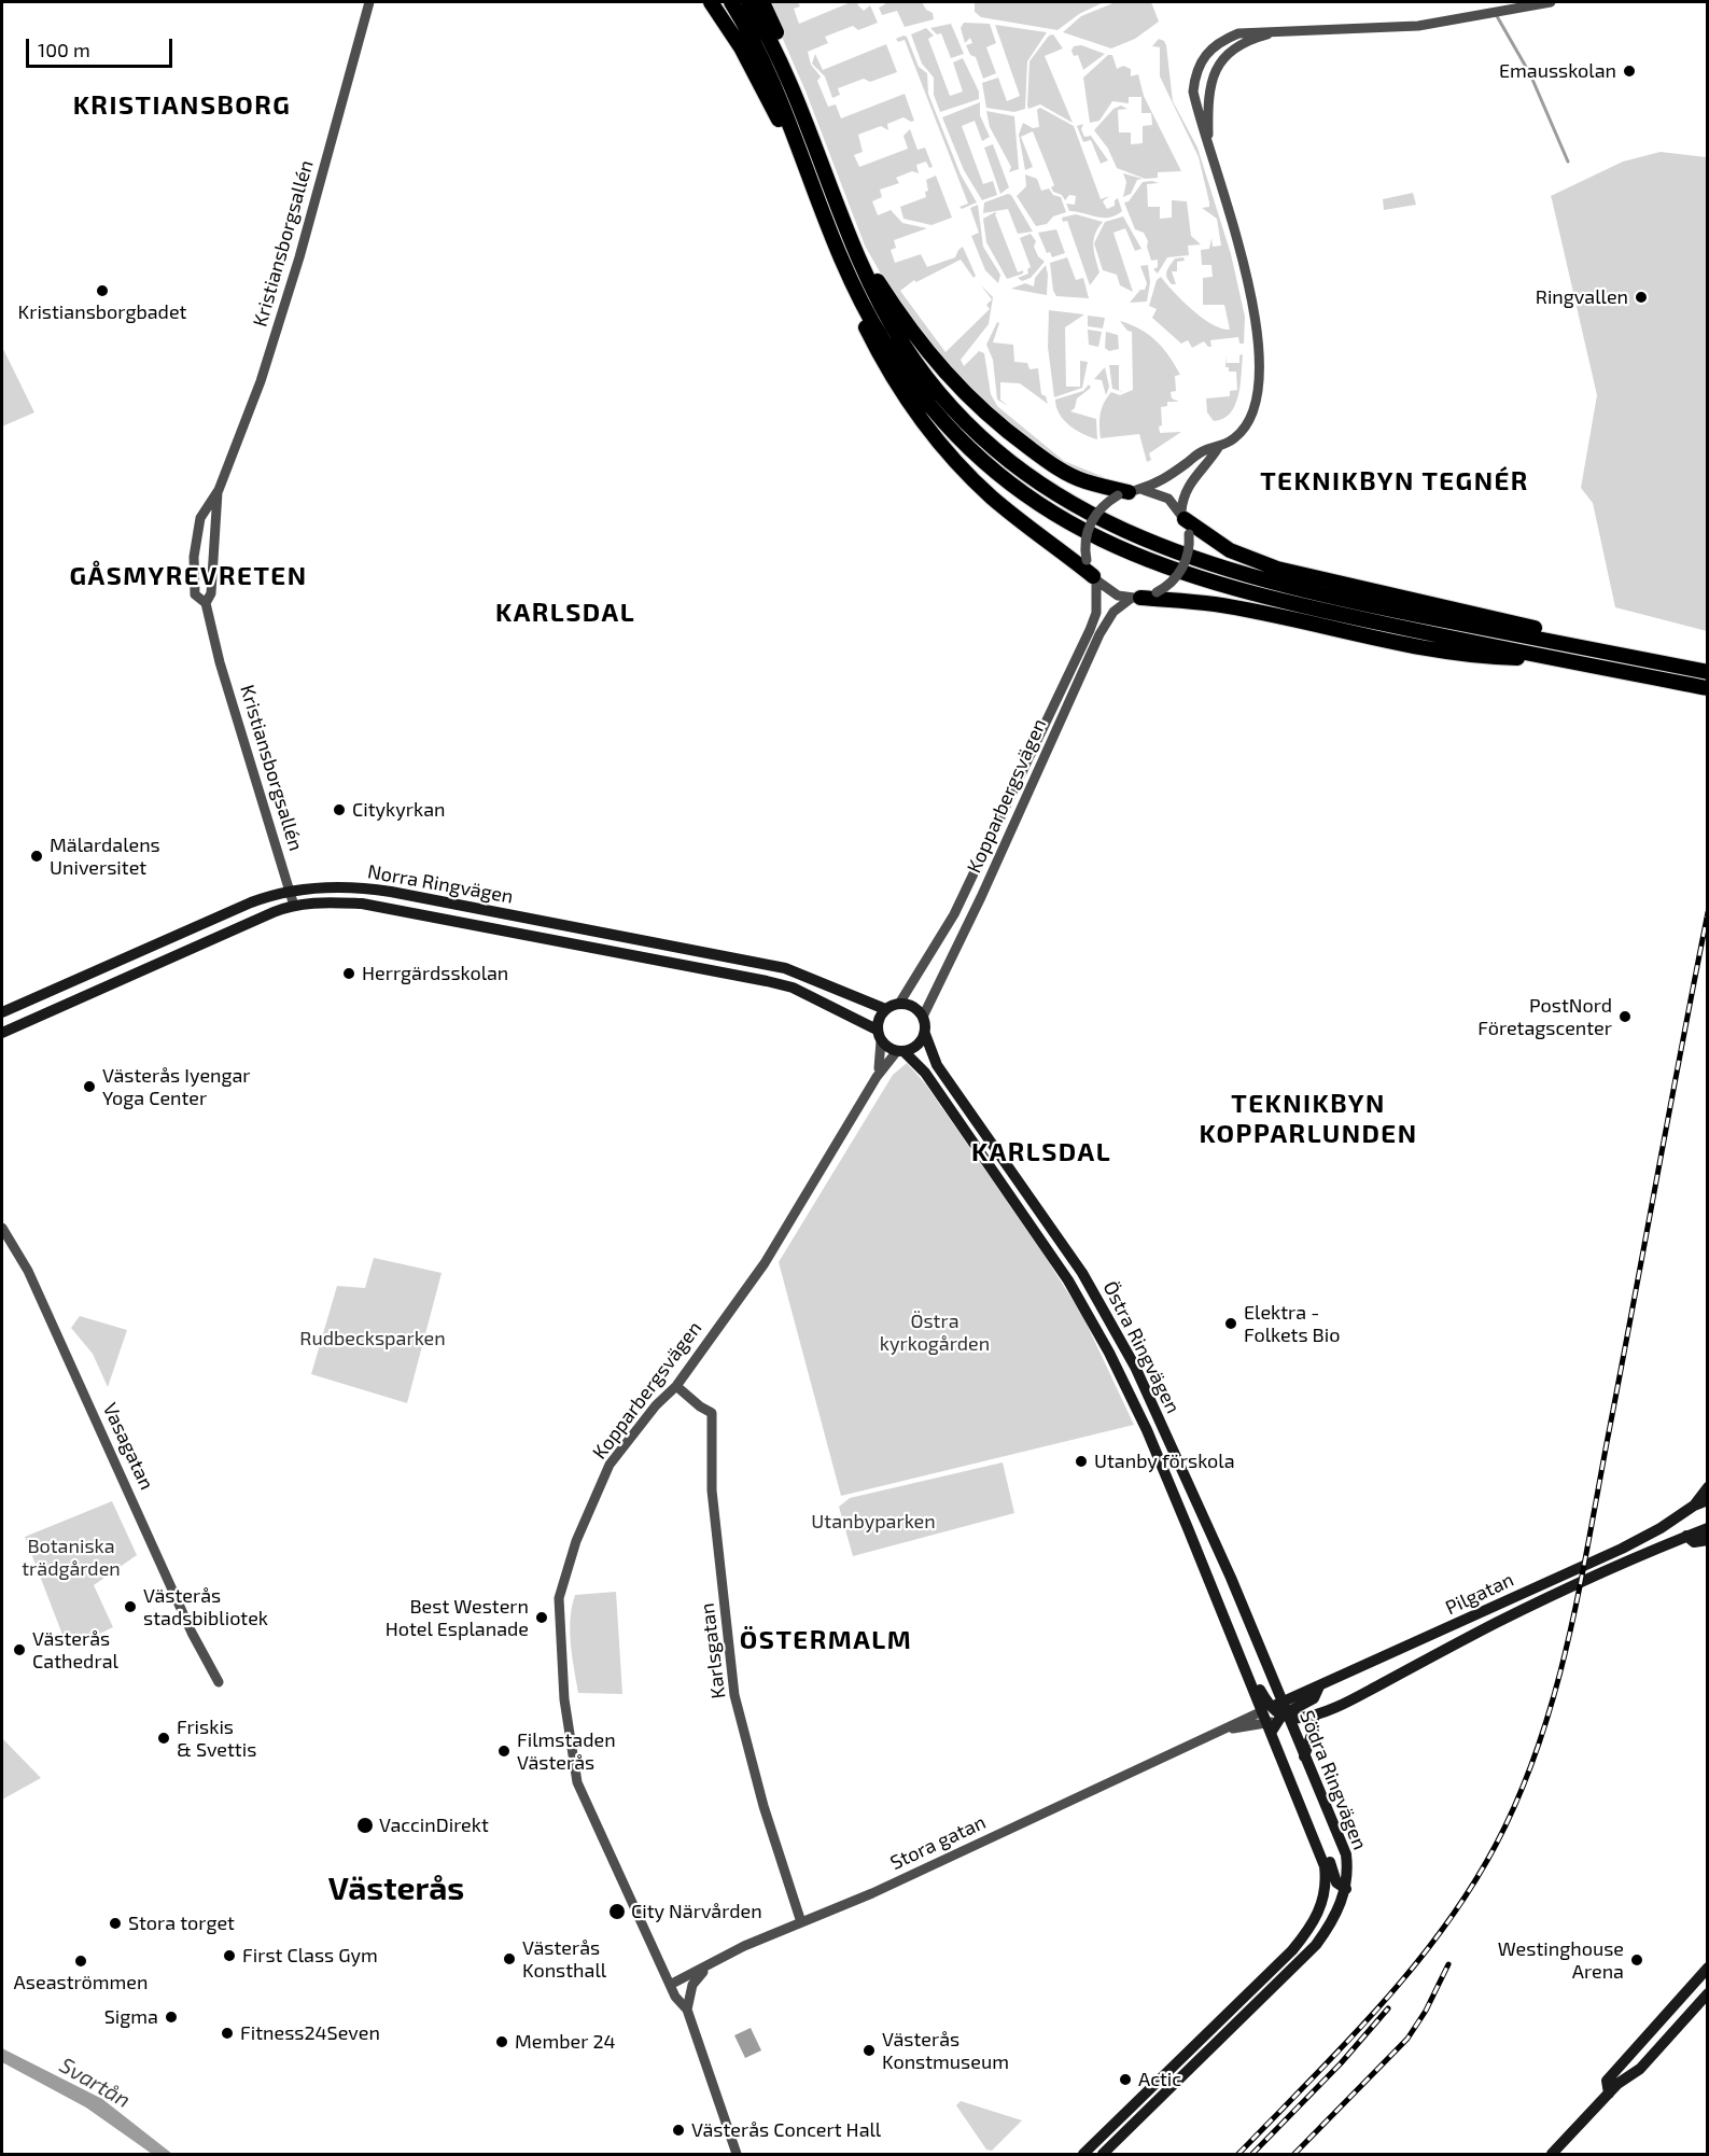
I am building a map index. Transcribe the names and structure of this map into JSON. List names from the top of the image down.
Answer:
{
  "streets": {
    "main road": [
      "Norra Ringvägen",
      "Östra Ringvägen",
      "Pilgatan",
      "Södra Ringvägen"
    ],
    "street": [
      "Kristiansborgsallén",
      "Kopparbergsvägen",
      "Vasagatan",
      "Karlsgatan",
      "Stora gatan"
    ]
  },
  "crossings": [
    ["Kristiansborgsallén", "Norra Ringvägen"],
    ["Kopparbergsvägen", "Norra Ringvägen"],
    ["Kopparbergsvägen", "Östra Ringvägen"],
    ["Kopparbergsvägen", "Karlsgatan"],
    ["Kopparbergsvägen", "Stora gatan"],
    ["Norra Ringvägen", "Östra Ringvägen"],
    ["Östra Ringvägen", "Pilgatan"],
    ["Östra Ringvägen", "Södra Ringvägen"],
    ["Östra Ringvägen", "Stora gatan"],
    ["Pilgatan", "Södra Ringvägen"],
    ["Pilgatan", "Stora gatan"],
    ["Karlsgatan", "Stora gatan"],
    ["Södra Ringvägen", "Stora gatan"]
  ],
  "districts": [
    "KRISTIANSBORG",
    "TEKNIKBYN TEGNÉR",
    "GÅSMYREVRETEN",
    "KARLSDAL",
    "TEKNIKBYN KOPPARLUNDEN",
    "KARLSDAL",
    "ÖSTERMALM",
    "Västerås"
  ],
  "water": ["Svartån"],
  "parks": [
    "Östra kyrkogården",
    "Rudbecksparken",
    "Utanbyparken",
    "Botaniska trädgården"
  ],
  "places": [
    "Emausskolan",
    "Kristiansborgbadet",
    "Ringvallen",
    "Citykyrkan",
    "Mälardalens Universitet",
    "Herrgärdsskolan",
    "PostNord Företagscenter",
    "Västerås Iyengar Yoga Center",
    "Elektra - Folkets Bio",
    "Utanby förskola",
    "Västerås stadsbibliotek",
    "Best Western Hotel Esplanade",
    "Västerås Cathedral",
    "Friskis & Svettis",
    "Filmstaden Västerås",
    "VaccinDirekt",
    "City Närvården",
    "Stora torget",
    "First Class Gym",
    "Västerås Konsthall",
    "Westinghouse Arena",
    "Aseaströmmen",
    "Sigma",
    "Fitness24Seven",
    "Member 24",
    "Västerås Konstmuseum",
    "Actic",
    "Västerås Concert Hall"
  ],
  "scale_bar": "100 m"
}
